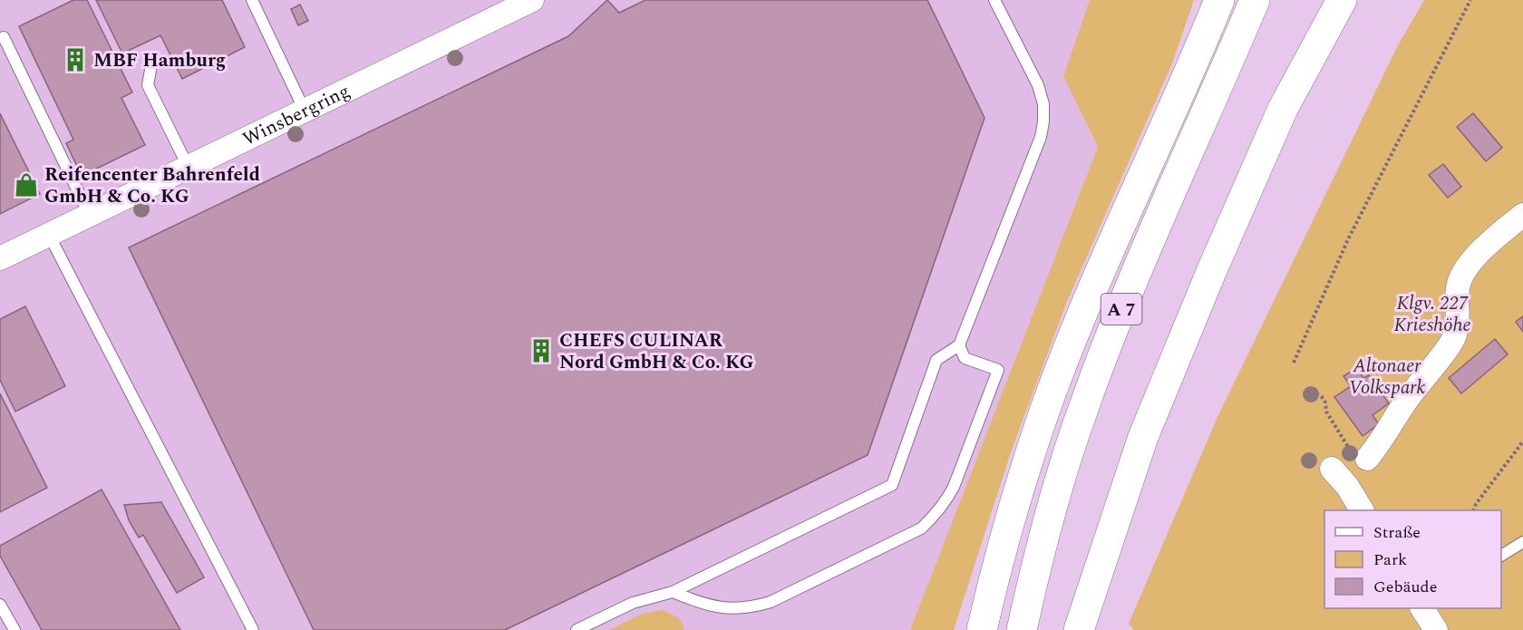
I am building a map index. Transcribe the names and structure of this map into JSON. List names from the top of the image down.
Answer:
{
  "streets": {
    "highway": ["A 7"],
    "street": ["Winsbergring"]
  },
  "parks": ["Klgv. 227 Krieshöhe", "Altonaer Volkspark"],
  "places": {
    "building": ["MBF Hamburg", "CHEFS CULINAR Nord GmbH & Co. KG"],
    "shop": ["Reifencenter Bahrenfeld GmbH & Co. KG"]
  },
  "legend": ["Straße", "Park", "Gebäude"]
}
